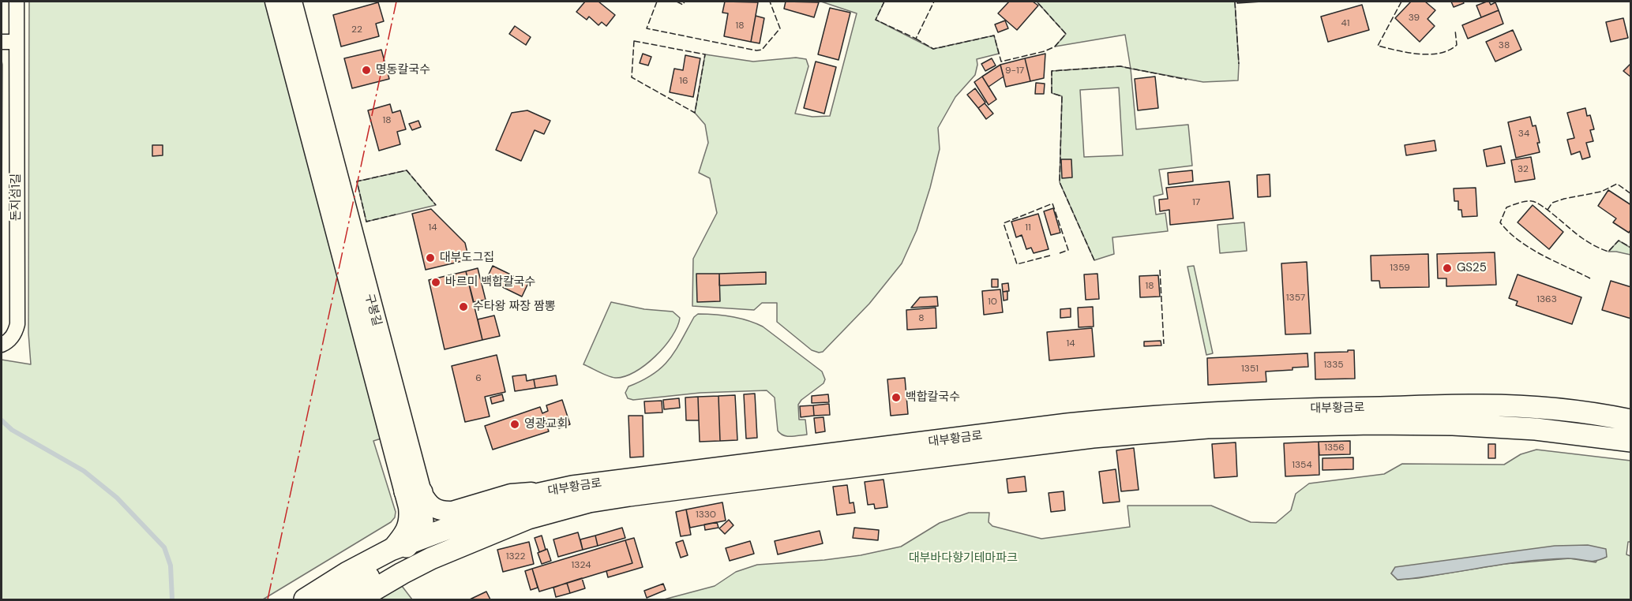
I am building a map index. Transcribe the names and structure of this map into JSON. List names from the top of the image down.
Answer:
{
  "streets": {
    "main road": ["대부황금로"],
    "street": ["돈지섬1길", "구봉길"]
  },
  "crossings": [
    ["구봉길", "대부황금로"]
  ],
  "parks": ["대부바다향기테마파크"],
  "places": [
    "명동칼국수",
    "대부도그집",
    "GS25",
    "바르미 백합칼국수",
    "수타왕 짜장 짬뽕",
    "백합칼국수",
    "영광교회"
  ],
  "house_numbers": [
    "39",
    "41",
    "18",
    "22",
    "38",
    "9-17",
    "16",
    "18",
    "34",
    "32",
    "17",
    "14",
    "11",
    "1359",
    "18",
    "1357",
    "1363",
    "10",
    "8",
    "14",
    "1335",
    "1351",
    "6",
    "1356",
    "1354",
    "1330",
    "1322",
    "1324"
  ]
}
